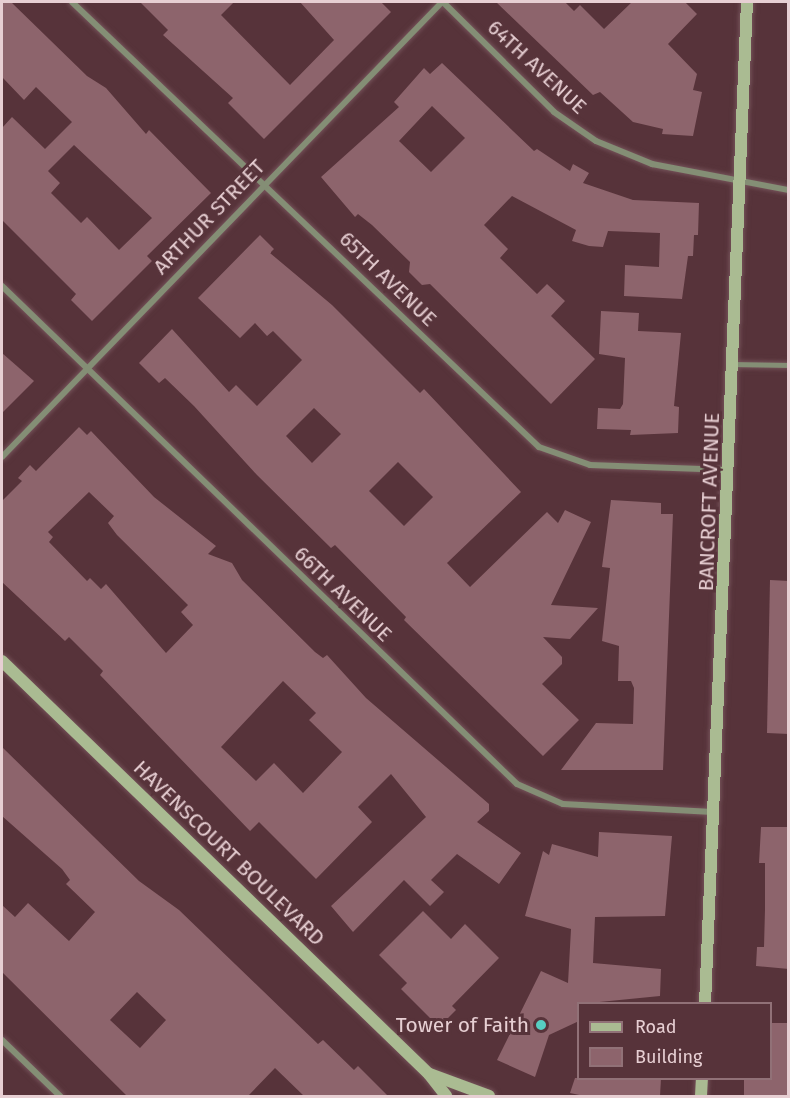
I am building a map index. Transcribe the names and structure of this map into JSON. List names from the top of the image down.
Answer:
{
  "streets": {
    "street": [
      "64TH AVENUE",
      "ARTHUR STREET",
      "65TH AVENUE",
      "BANCROFT AVENUE",
      "66TH AVENUE",
      "HAVENSCOURT BOULEVARD"
    ]
  },
  "crossings": [
    ["64TH AVENUE", "ARTHUR STREET"],
    ["64TH AVENUE", "BANCROFT AVENUE"],
    ["ARTHUR STREET", "65TH AVENUE"],
    ["ARTHUR STREET", "66TH AVENUE"],
    ["65TH AVENUE", "BANCROFT AVENUE"],
    ["BANCROFT AVENUE", "66TH AVENUE"]
  ],
  "places": ["Tower of Faith"],
  "legend": ["Road", "Building"]
}
